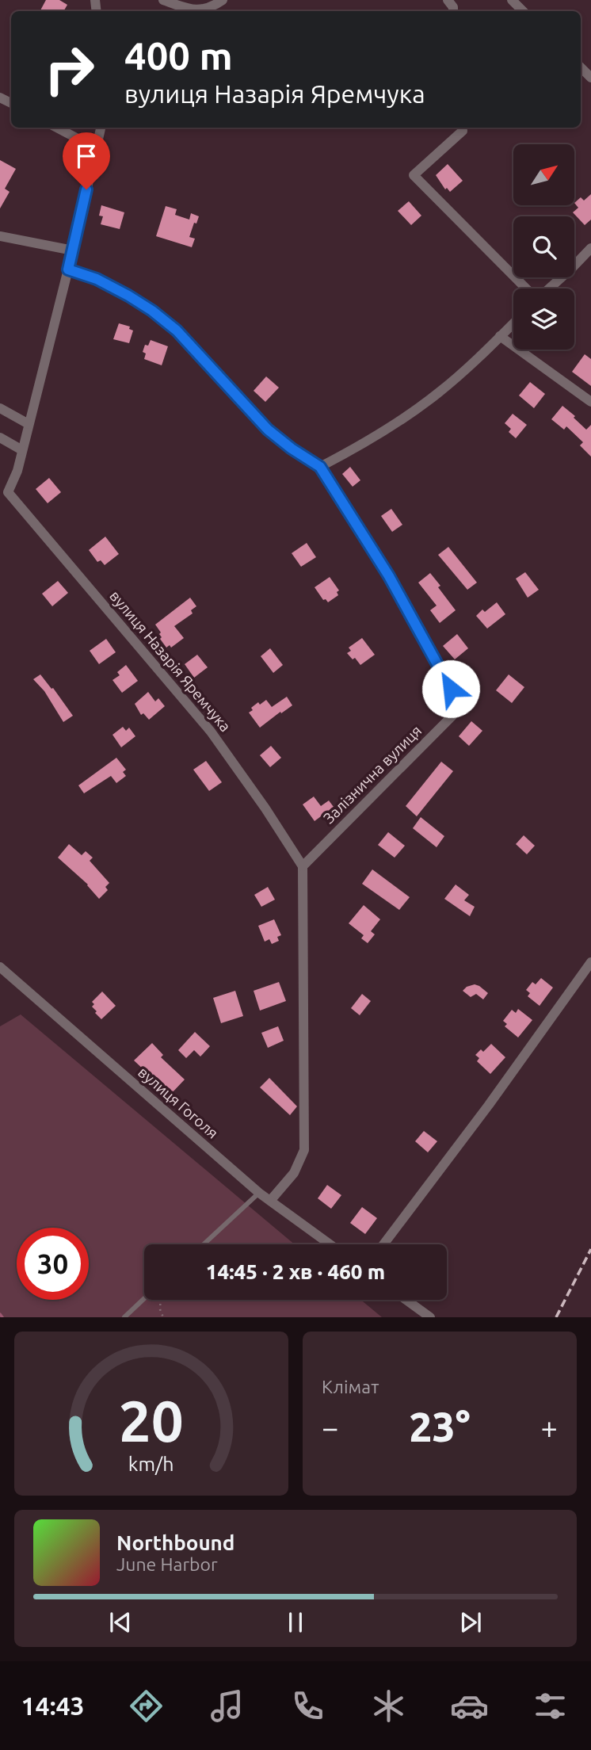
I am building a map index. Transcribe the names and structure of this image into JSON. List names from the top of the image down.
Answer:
{
  "streets": {
    "street": ["вулиця Назарія Яремчука", "Залізнична вулиця", "вулиця Гоголя"]
  },
  "crossings": [
    ["вулиця Назарія Яремчука", "Залізнична вулиця"]
  ],
  "north": "top right",
  "page": {
    "turn": ["400 m", "вулиця Назарія Яремчука"],
    "limit": "30",
    "trip": "14:45 · 2 хв · 460 m",
    "tile": "Клімат",
    "heat": ["−", "23°", "+"],
    "song": ["Northbound", "June Harbor"],
    "tabs": "14:43",
    "gauge": ["20", "km/h"]
  }
}
